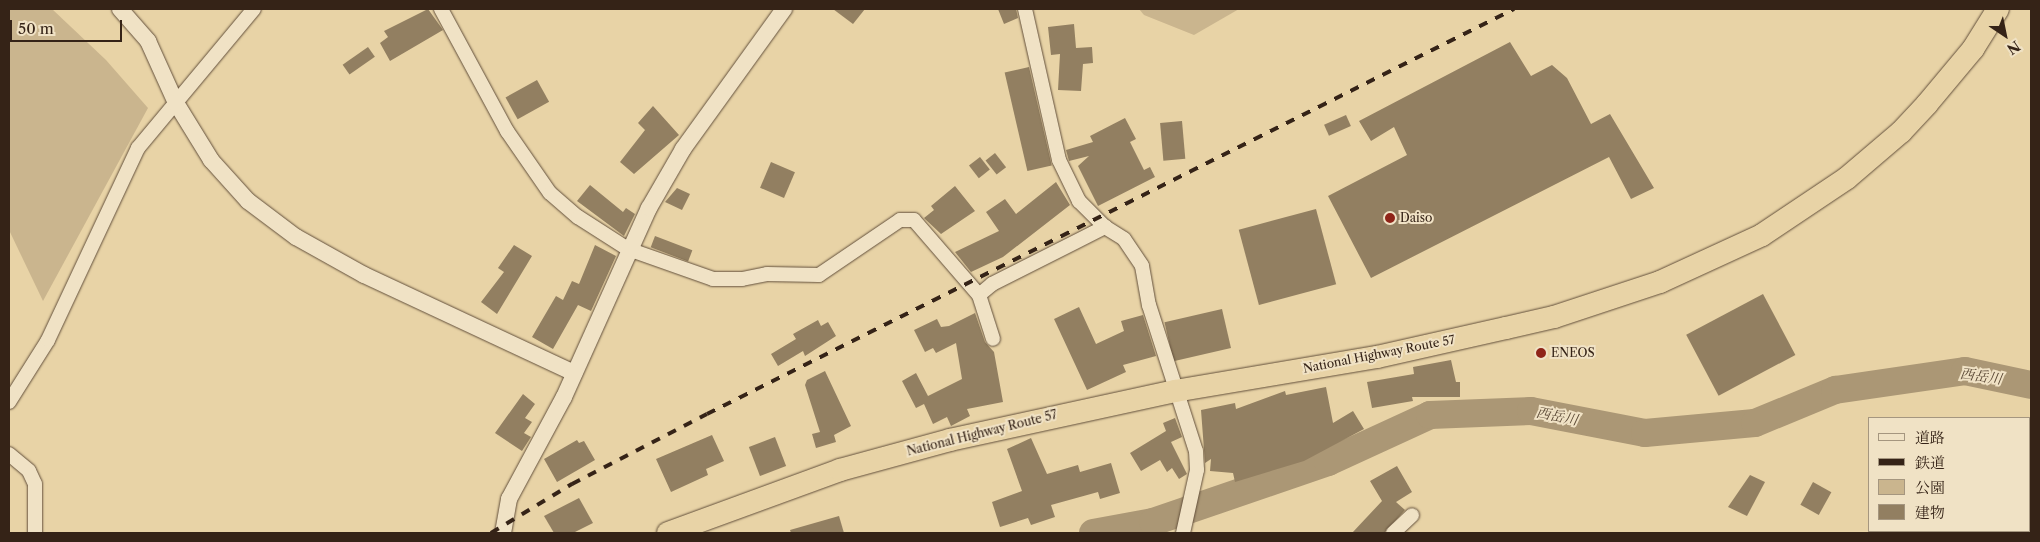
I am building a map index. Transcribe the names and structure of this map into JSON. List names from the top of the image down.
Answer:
{
  "streets": {
    "highway": ["National Highway Route 57"]
  },
  "water": ["西岳川"],
  "places": ["Daiso", "ENEOS"],
  "legend": [
    "道路",
    "鉄道",
    "公園",
    "建物"
  ],
  "scale_bar": "50 m",
  "north": "bottom right"
}
